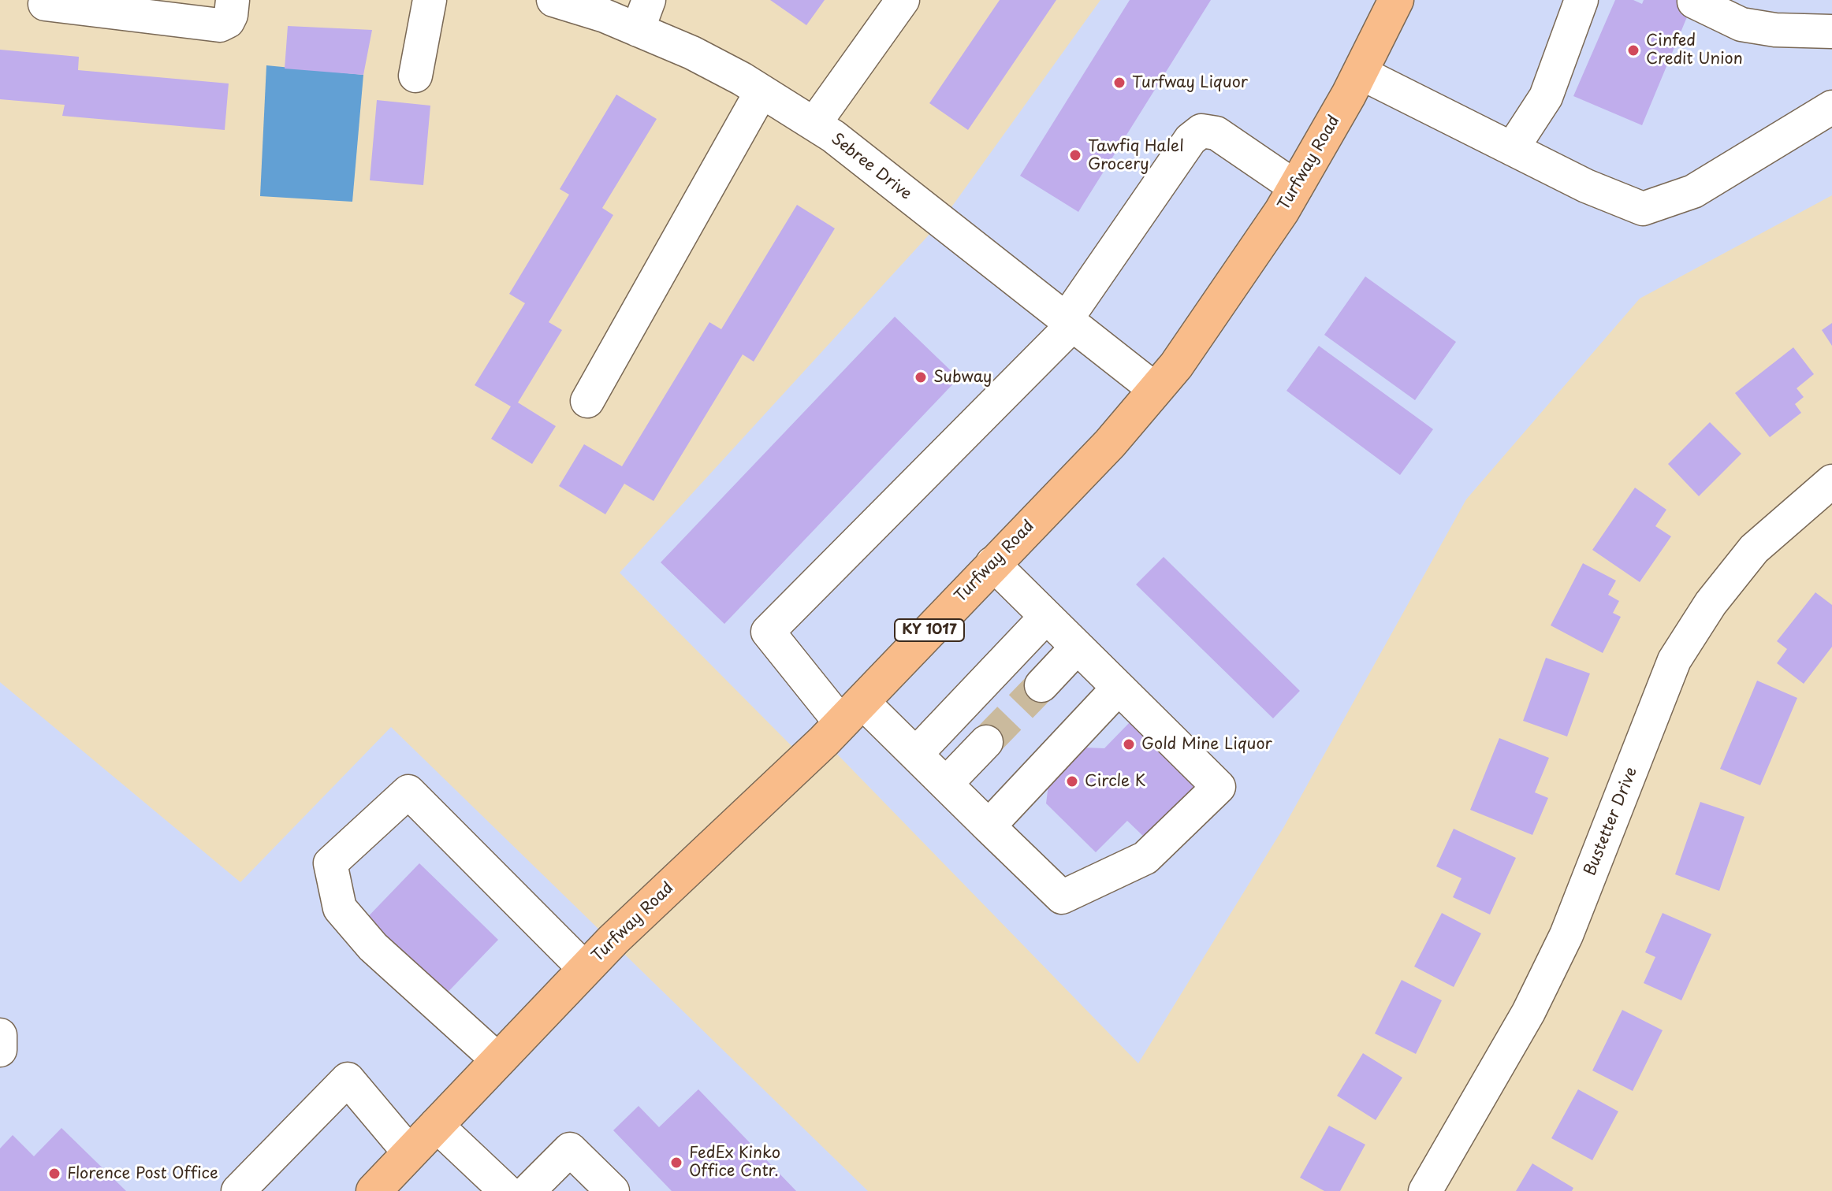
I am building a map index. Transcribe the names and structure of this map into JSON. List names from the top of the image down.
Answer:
{
  "streets": {
    "main road": ["Turfway Road", "KY 1017"],
    "street": ["Sebree Drive", "Bustetter Drive"]
  },
  "crossings": [
    ["Turfway Road", "Sebree Drive"]
  ],
  "places": [
    "Cinfed Credit Union",
    "Turfway Liquor",
    "Tawfiq Halel Grocery",
    "Subway",
    "Gold Mine Liquor",
    "Circle K",
    "FedEx Kinko Office Cntr.",
    "Florence Post Office"
  ]
}
